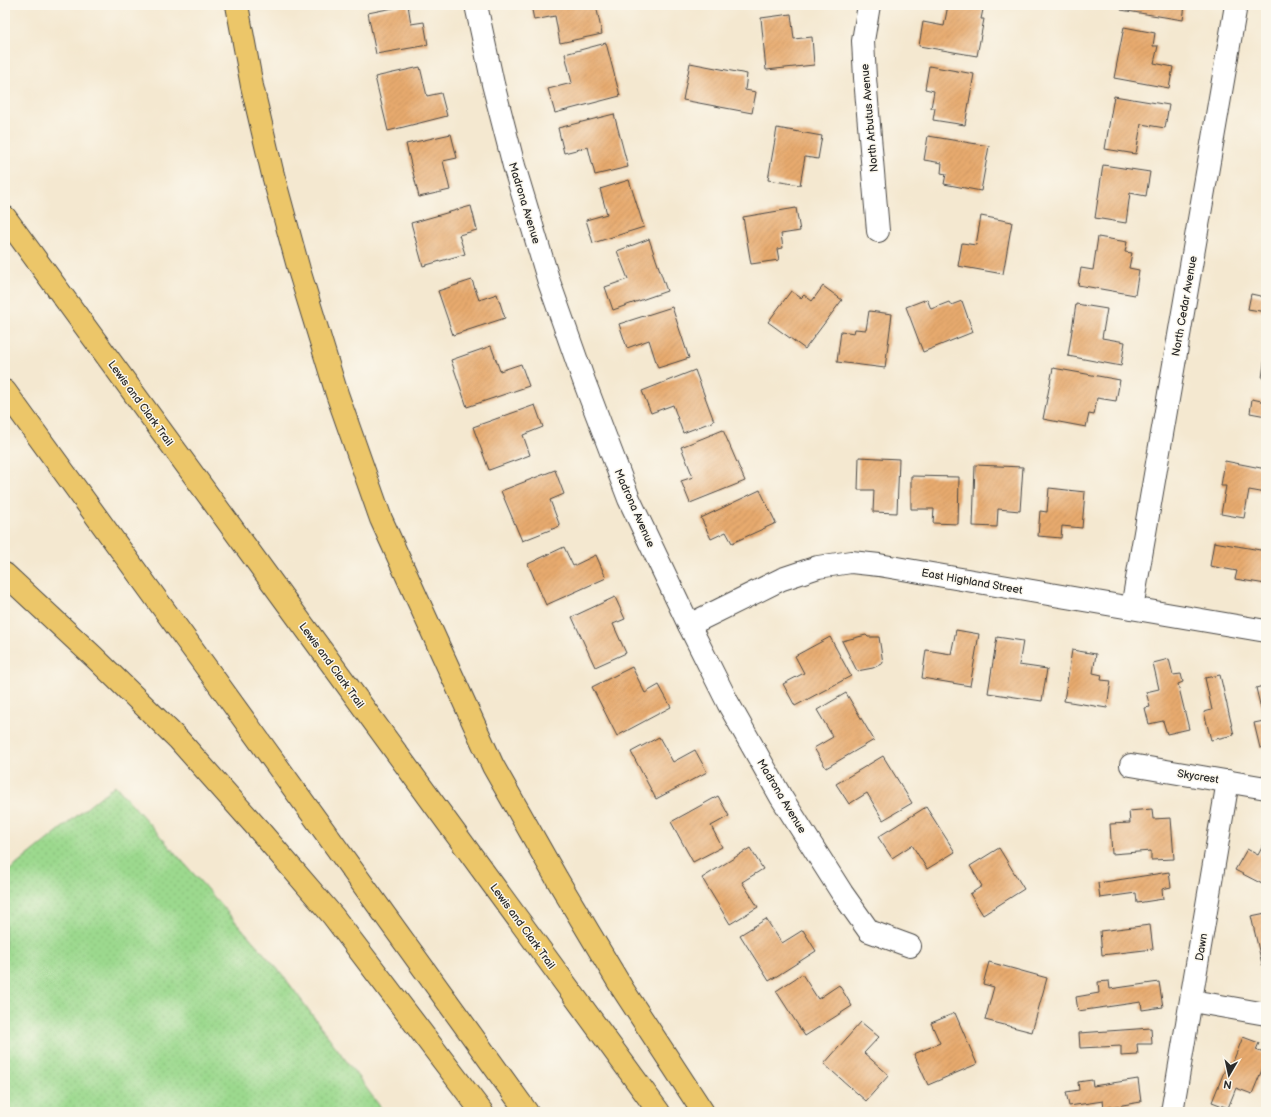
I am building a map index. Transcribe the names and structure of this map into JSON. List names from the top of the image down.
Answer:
{
  "streets": {
    "highway": ["Lewis and Clark Trail"],
    "street": [
      "North Arbutus Avenue",
      "Madrona Avenue",
      "North Cedar Avenue",
      "East Highland Street",
      "Skycrest",
      "Dawn"
    ]
  },
  "crossings": [
    ["Madrona Avenue", "East Highland Street"],
    ["North Cedar Avenue", "East Highland Street"],
    ["Skycrest", "Dawn"]
  ],
  "north": "bottom"
}
